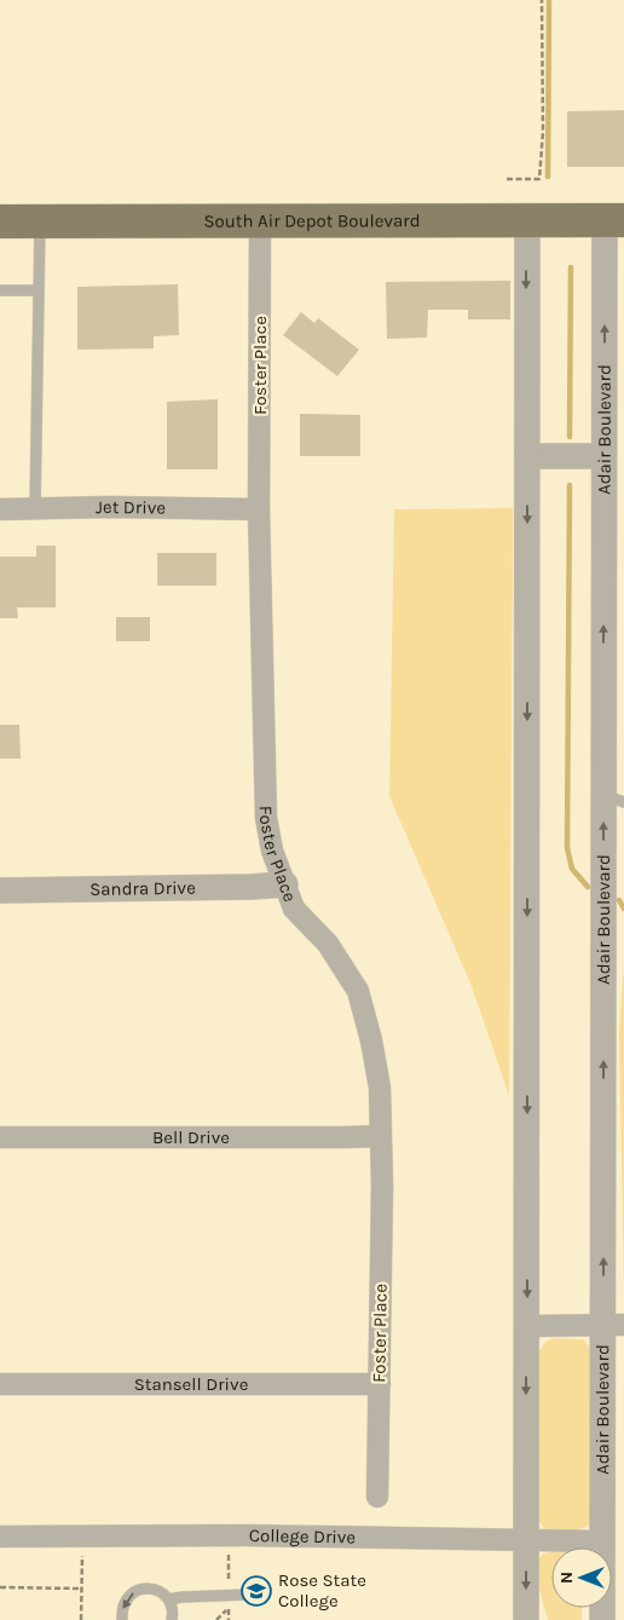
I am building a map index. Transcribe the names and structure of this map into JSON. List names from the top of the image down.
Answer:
{
  "streets": {
    "main road": ["South Air Depot Boulevard"],
    "street": [
      "Foster Place",
      "Adair Boulevard",
      "Jet Drive",
      "Sandra Drive",
      "Bell Drive",
      "Stansell Drive",
      "College Drive"
    ]
  },
  "crossings": [
    ["South Air Depot Boulevard", "Foster Place"],
    ["South Air Depot Boulevard", "Adair Boulevard"],
    ["Foster Place", "Jet Drive"],
    ["Foster Place", "Sandra Drive"],
    ["Foster Place", "Bell Drive"],
    ["Foster Place", "Stansell Drive"],
    ["Adair Boulevard", "College Drive"]
  ],
  "places": {
    "school or university": ["Rose State College"]
  },
  "north": "left"
}
